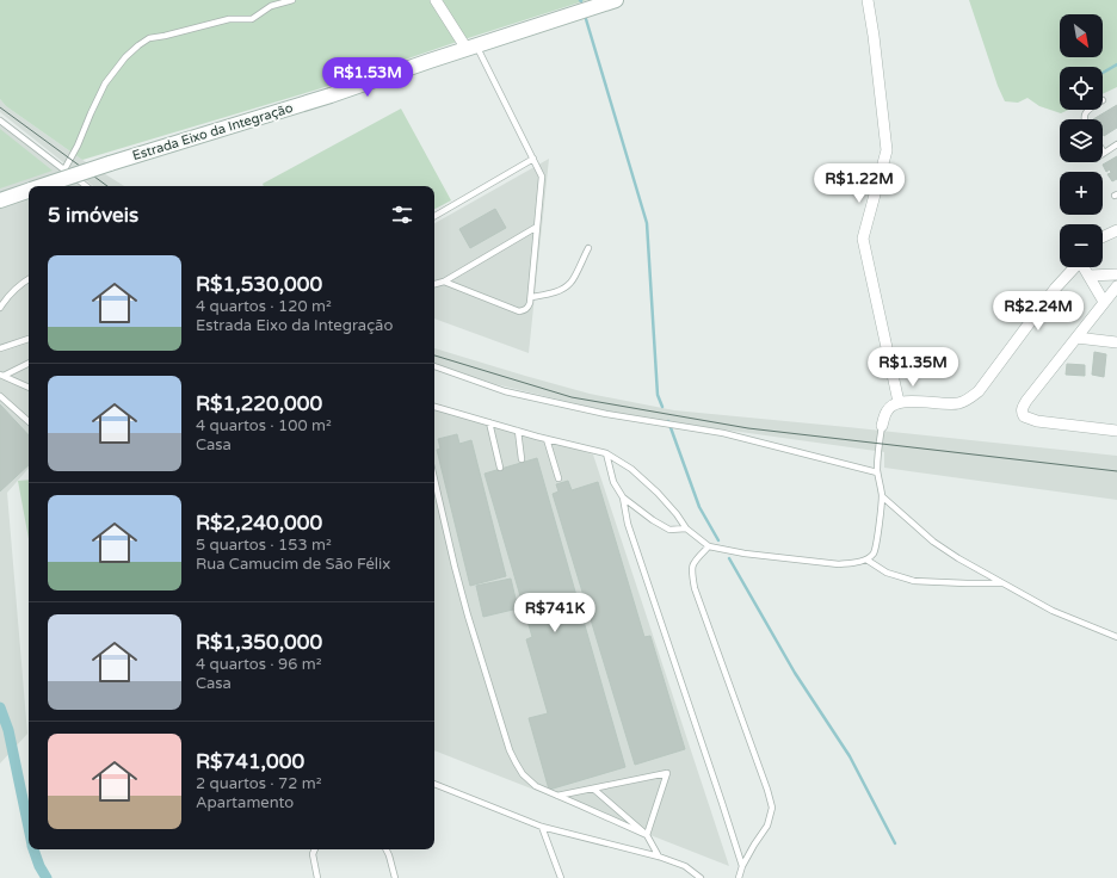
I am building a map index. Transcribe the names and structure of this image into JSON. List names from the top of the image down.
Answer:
{
  "streets": {
    "main road": ["Estrada Eixo da Integração"]
  },
  "north": "bottom right",
  "page": {
    "map_buttons": ["+", "−"],
    "price": [
      "R$1.53M",
      "R$1.22M",
      "R$2.24M",
      "R$1.35M",
      "R$741K"
    ],
    "heading": "5 imóveis",
    "list": [
      {
        "name": "R$1,530,000",
        "note": "4 quartos · 120 m² · Estrada Eixo da Integração"
      },
      {
        "name": "R$1,220,000",
        "note": "4 quartos · 100 m² · Casa"
      },
      {
        "name": "R$2,240,000",
        "note": "5 quartos · 153 m² · Rua Camucim de São Félix"
      },
      {
        "name": "R$1,350,000",
        "note": "4 quartos · 96 m² · Casa"
      },
      {
        "name": "R$741,000",
        "note": "2 quartos · 72 m² · Apartamento"
      }
    ]
  }
}
